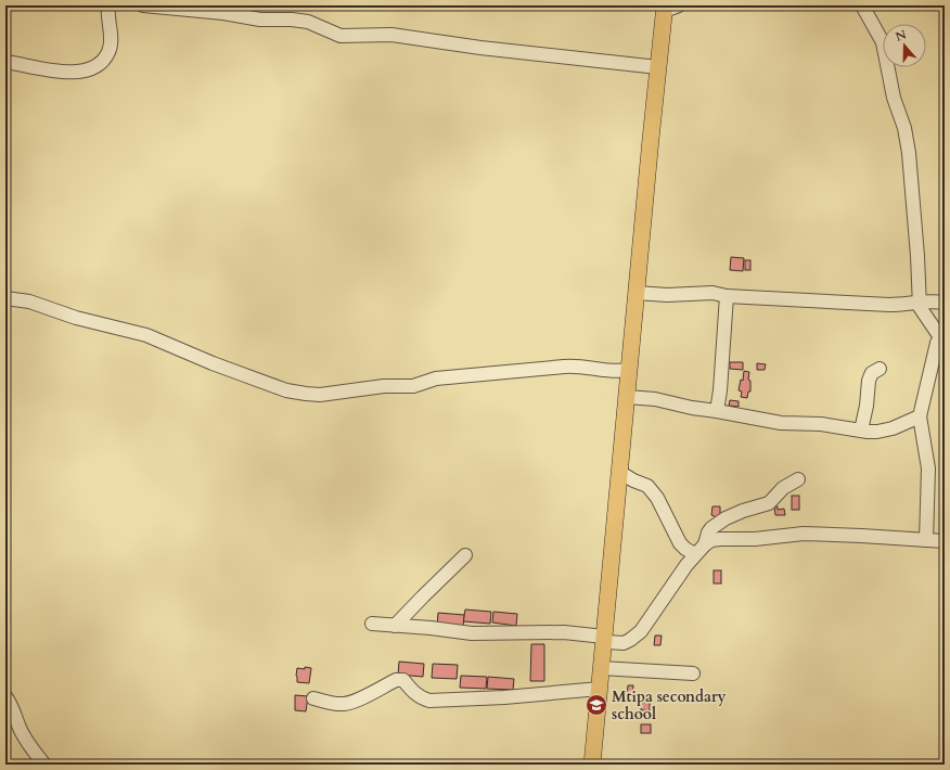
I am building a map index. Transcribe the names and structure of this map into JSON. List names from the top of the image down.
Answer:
{
  "places": {
    "school or university": ["Mtipa secondary school"]
  },
  "north": "top"
}
